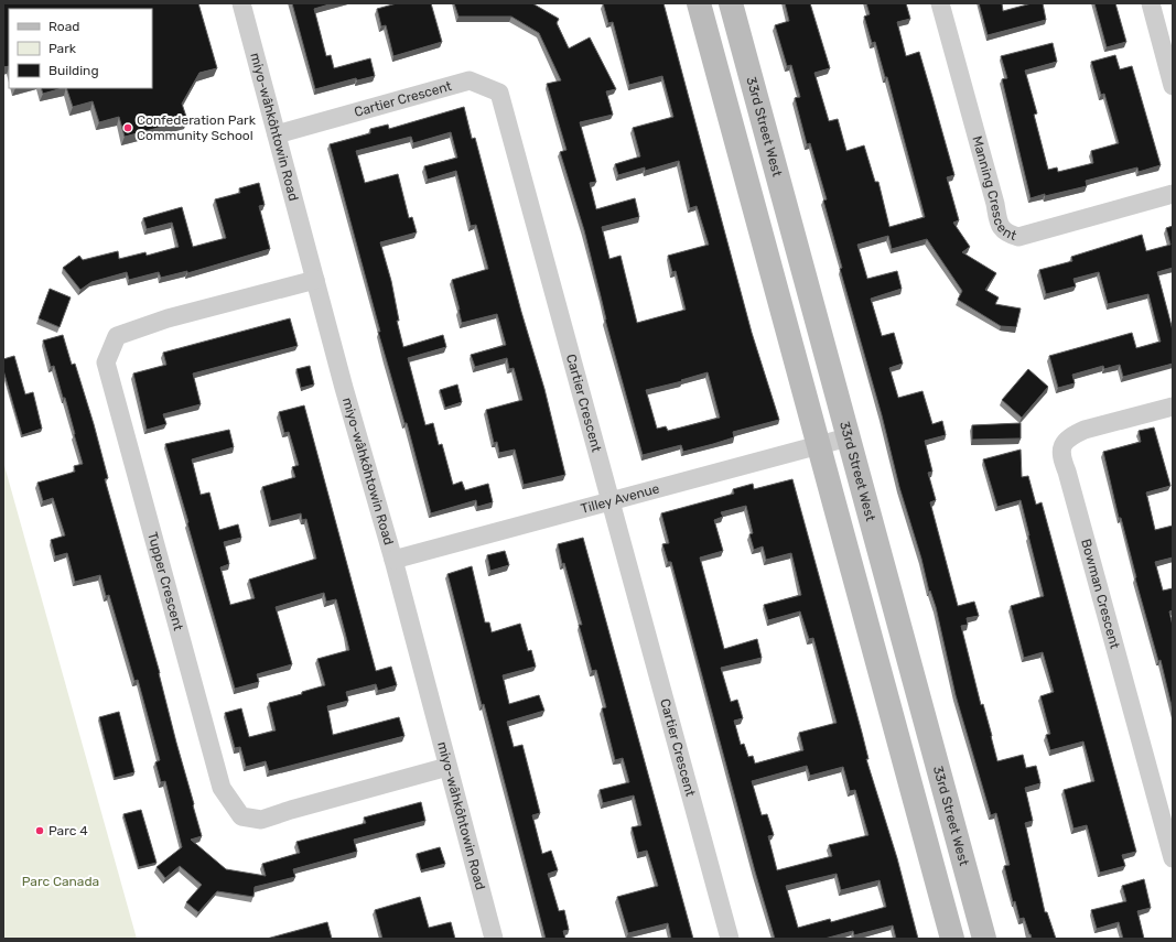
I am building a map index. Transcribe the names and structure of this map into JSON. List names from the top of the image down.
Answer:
{
  "streets": {
    "main road": ["33rd Street West"],
    "street": [
      "Cartier Crescent",
      "miyo-wâhkôhtowin Road",
      "Manning Crescent",
      "Tilley Avenue",
      "Tupper Crescent",
      "Bowman Crescent"
    ]
  },
  "crossings": [
    ["Cartier Crescent", "miyo-wâhkôhtowin Road"],
    ["Cartier Crescent", "Tilley Avenue"],
    ["miyo-wâhkôhtowin Road", "Tilley Avenue"],
    ["miyo-wâhkôhtowin Road", "Tupper Crescent"],
    ["33rd Street West", "Tilley Avenue"]
  ],
  "parks": ["Parc Canada"],
  "places": ["Confederation Park Community School", "Parc 4"],
  "legend": ["Road", "Park", "Building"]
}
